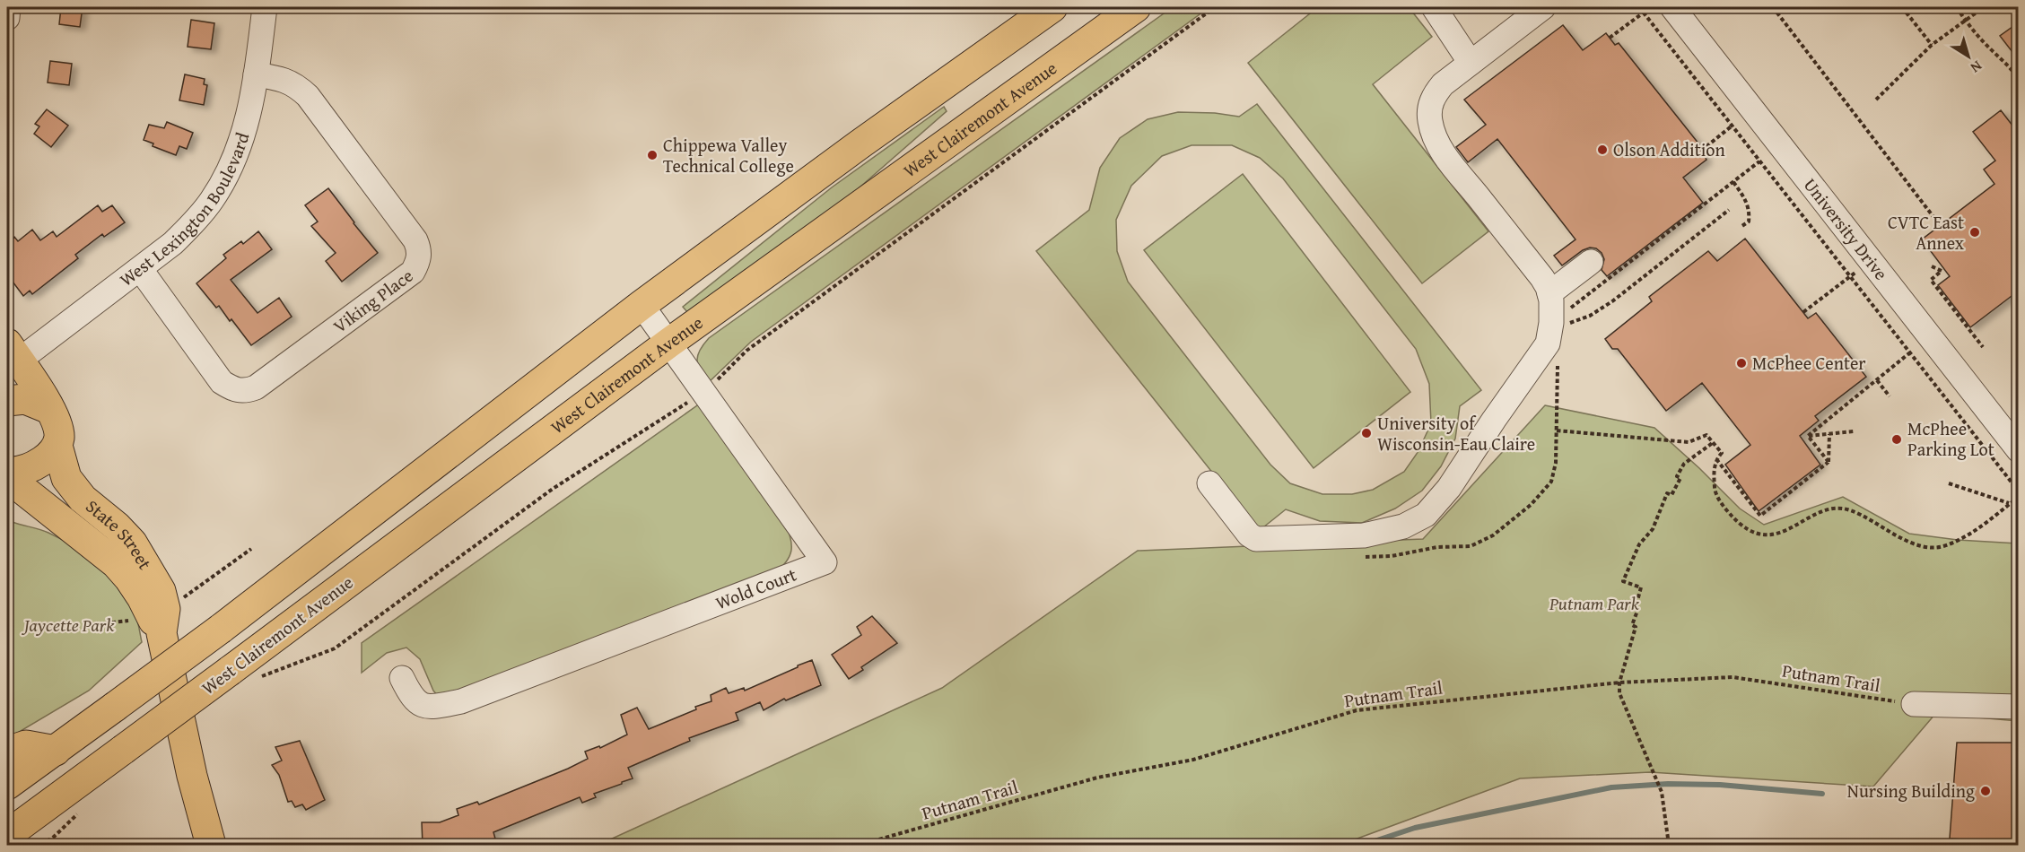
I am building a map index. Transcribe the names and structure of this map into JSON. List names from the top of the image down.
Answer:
{
  "streets": {
    "main road": ["West Clairemont Avenue", "State Street"],
    "street": [
      "West Lexington Boulevard",
      "University Drive",
      "Viking Place",
      "Wold Court"
    ],
    "path": ["Putnam Trail"]
  },
  "crossings": [
    ["West Clairemont Avenue", "Wold Court"],
    ["West Lexington Boulevard", "Viking Place"]
  ],
  "parks": ["Putnam Park", "Jaycette Park"],
  "places": [
    "Olson Addition",
    "Chippewa Valley Technical College",
    "CVTC East Annex",
    "McPhee Center",
    "University of Wisconsin-Eau Claire",
    "McPhee Parking Lot",
    "Nursing Building"
  ],
  "north": "bottom right"
}
